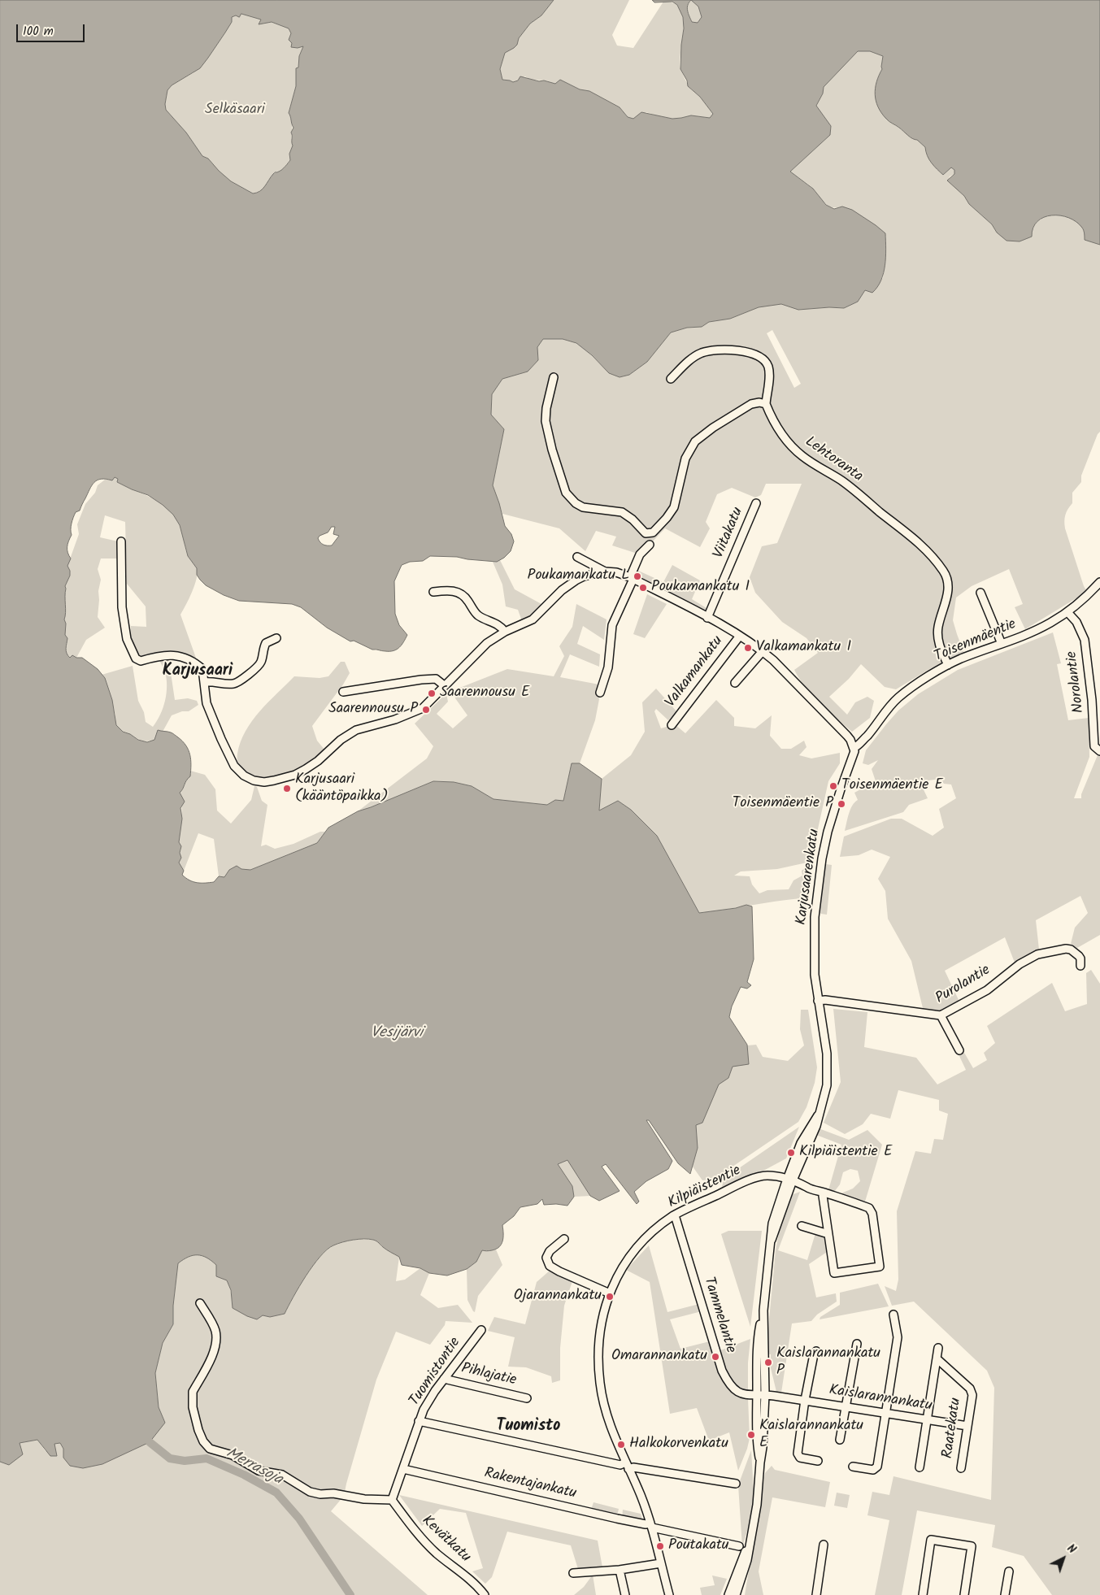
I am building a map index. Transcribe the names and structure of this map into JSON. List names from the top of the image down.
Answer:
{
  "streets": {
    "street": [
      "Lehtoranta",
      "Viitakatu",
      "Toisenmäentie",
      "Valkamankatu",
      "Norolantie",
      "Karjusaarenkatu",
      "Purolantie",
      "Kilpiäistentie",
      "Tammelantie",
      "Tuomistontie",
      "Pihlajatie",
      "Kaislarannankatu",
      "Raatekatu",
      "Rakentajankatu",
      "Kevätkatu"
    ]
  },
  "crossings": [
    ["Lehtoranta", "Toisenmäentie"],
    ["Toisenmäentie", "Norolantie"],
    ["Toisenmäentie", "Karjusaarenkatu"],
    ["Karjusaarenkatu", "Purolantie"],
    ["Karjusaarenkatu", "Kilpiäistentie"],
    ["Karjusaarenkatu", "Tammelantie"],
    ["Karjusaarenkatu", "Kaislarannankatu"],
    ["Kilpiäistentie", "Tammelantie"],
    ["Kilpiäistentie", "Rakentajankatu"],
    ["Tammelantie", "Kaislarannankatu"],
    ["Tuomistontie", "Pihlajatie"],
    ["Tuomistontie", "Rakentajankatu"],
    ["Tuomistontie", "Kevätkatu"],
    ["Kaislarannankatu", "Raatekatu"]
  ],
  "districts": ["Karjusaari", "Tuomisto"],
  "water": ["Vesijärvi", "Merrasoja"],
  "parks": ["Selkäsaari"],
  "places": [
    "Poukamankatu L",
    "Poukamankatu I",
    "Valkamankatu I",
    "Saarennousu E",
    "Saarennousu P",
    "Toisenmäentie E",
    "Karjusaari (kääntöpaikka)",
    "Toisenmäentie P",
    "Kilpiäistentie E",
    "Ojarannankatu",
    "Omarannankatu",
    "Kaislarannankatu P",
    "Kaislarannankatu E",
    "Halkokorvenkatu",
    "Poutakatu"
  ],
  "scale_bar": "100 m",
  "north": "top right"
}
